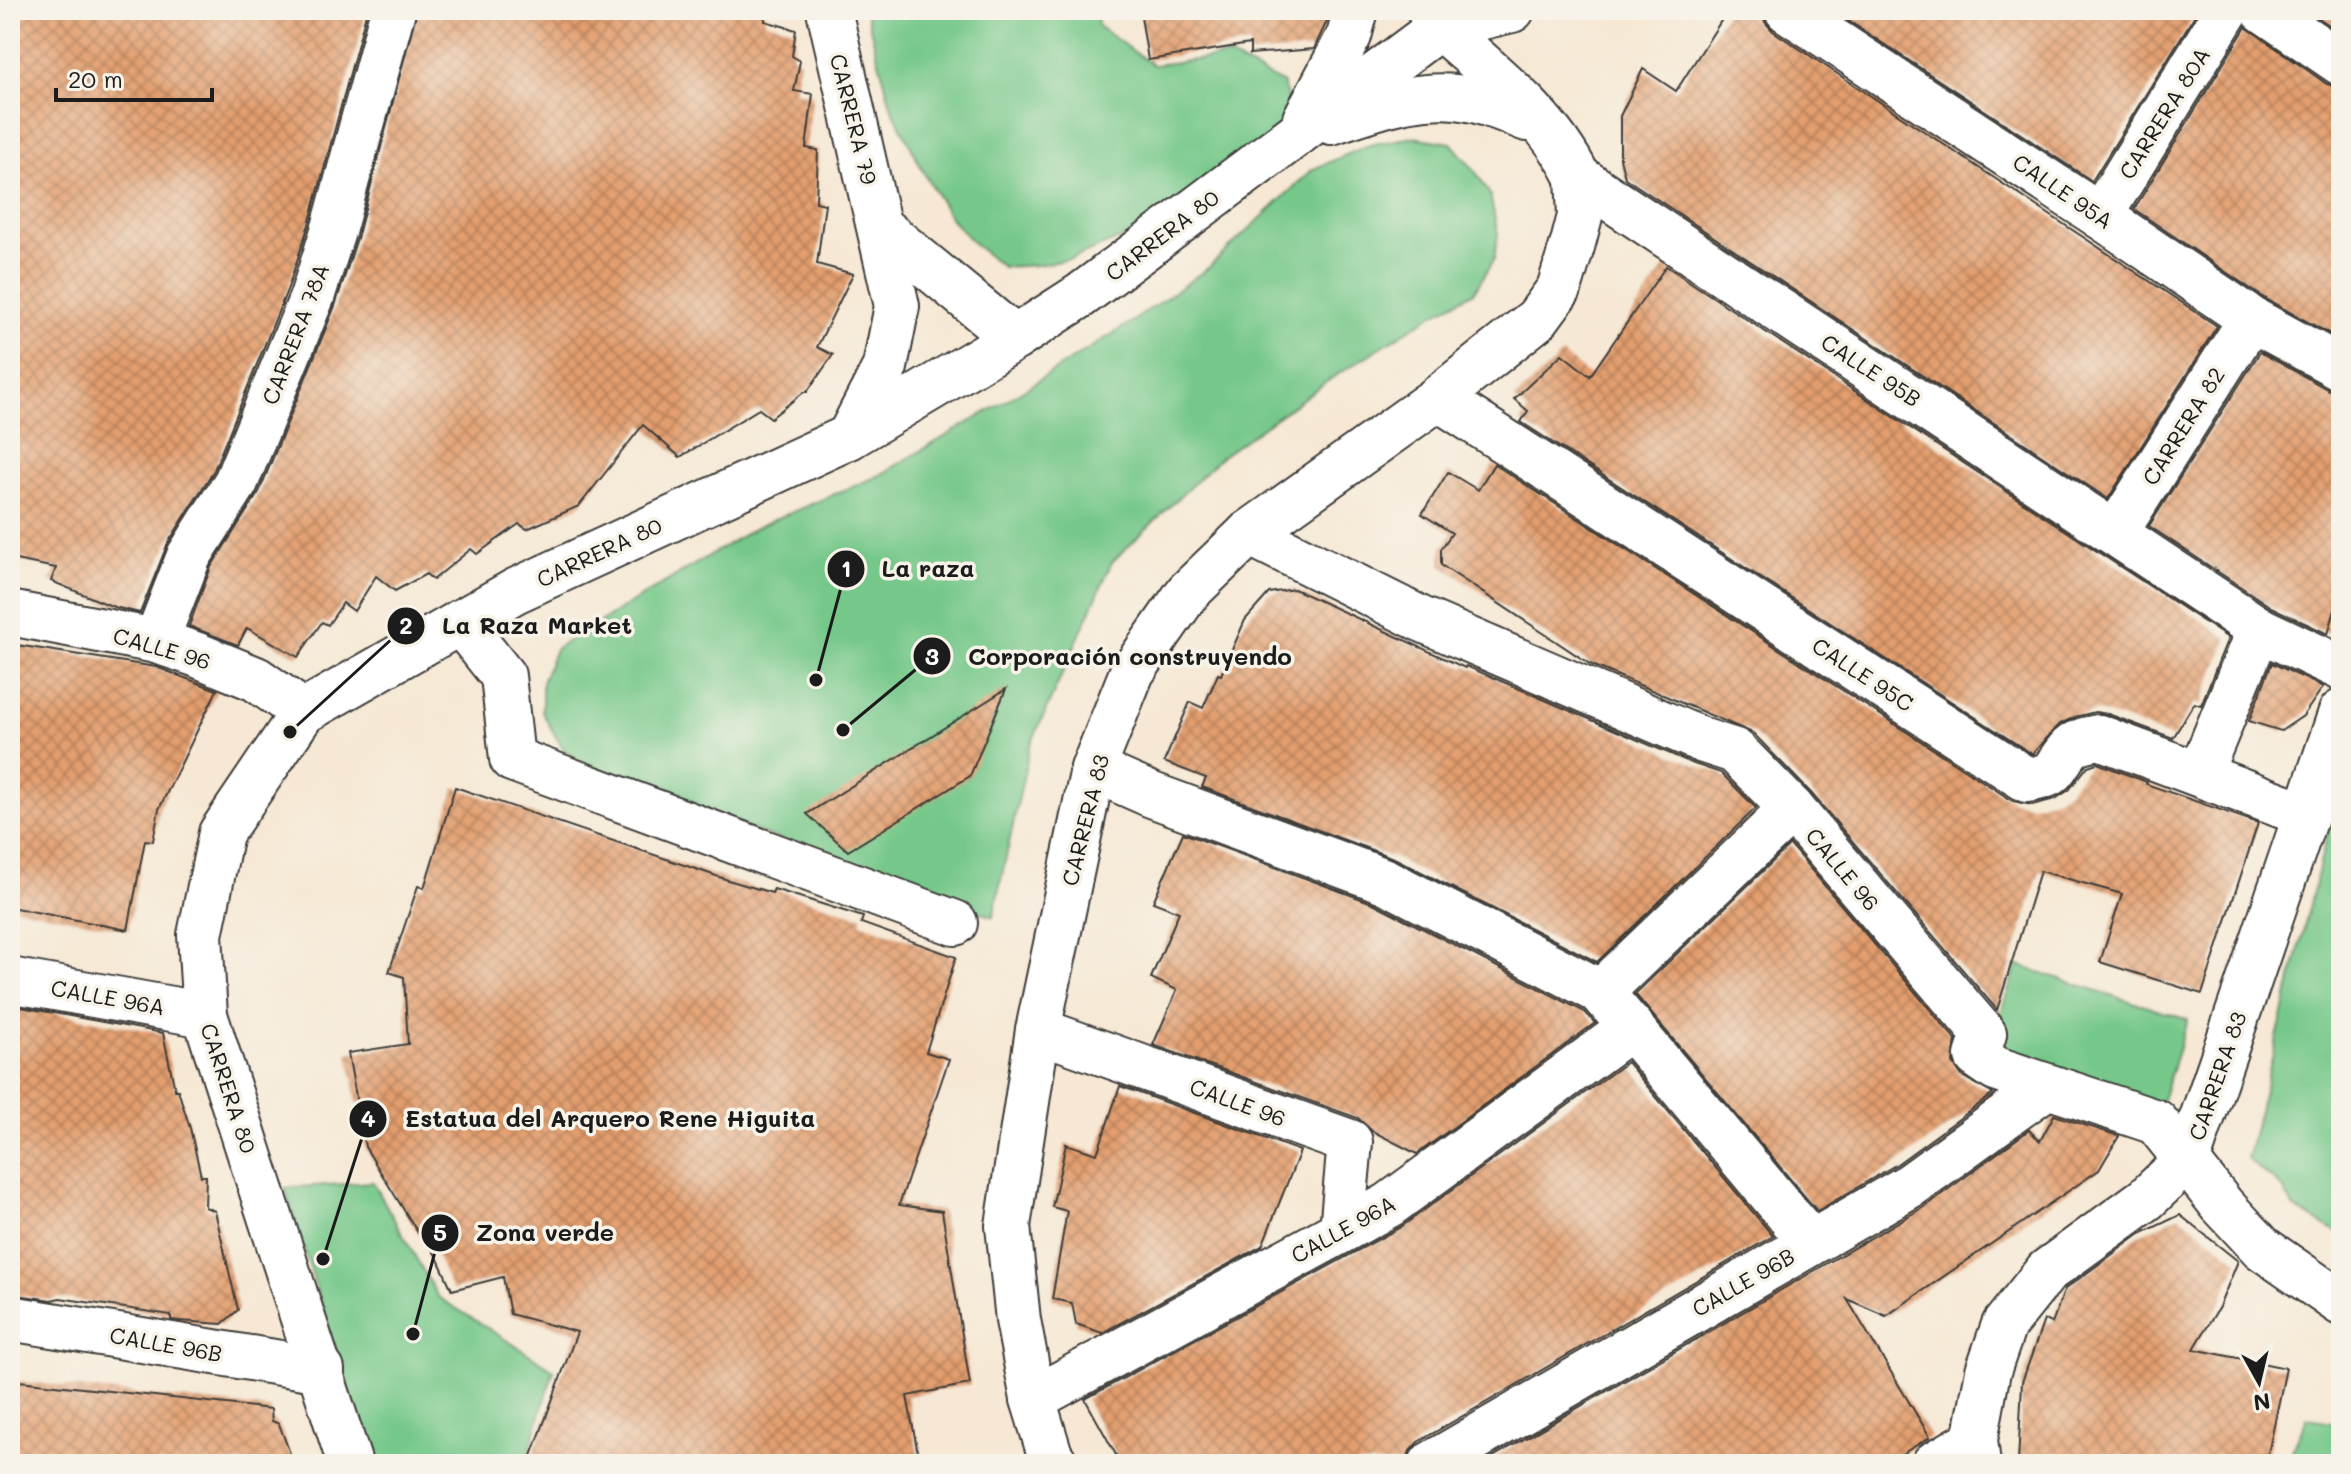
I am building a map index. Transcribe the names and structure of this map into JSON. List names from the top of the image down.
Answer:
{
  "streets": {
    "street": [
      "CARRERA 80A",
      "CARRERA 79",
      "CALLE 95A",
      "CARRERA 80",
      "CARRERA 78A",
      "CALLE 95B",
      "CARRERA 82",
      "CALLE 96",
      "CALLE 95C",
      "CARRERA 83",
      "CALLE 96A",
      "CALLE 96B"
    ]
  },
  "crossings": [
    ["CARRERA 80A", "CALLE 95A"],
    ["CARRERA 79", "CARRERA 80"],
    ["CALLE 95A", "CARRERA 82"],
    ["CARRERA 80", "CALLE 95B"],
    ["CARRERA 80", "CALLE 96"],
    ["CARRERA 80", "CALLE 96A"],
    ["CARRERA 80", "CALLE 96B"],
    ["CARRERA 78A", "CALLE 96"],
    ["CALLE 95B", "CARRERA 82"],
    ["CALLE 95B", "CARRERA 83"],
    ["CALLE 96", "CARRERA 83"],
    ["CALLE 96", "CALLE 96A"],
    ["CALLE 96", "CALLE 96B"],
    ["CALLE 95C", "CARRERA 83"],
    ["CARRERA 83", "CALLE 96A"]
  ],
  "places": [
    "La raza",
    "Corporación construyendo",
    "La Raza Market",
    "Estatua del Arquero Rene Higuita",
    "Zona verde"
  ],
  "scale_bar": "20 m",
  "north": "bottom"
}
